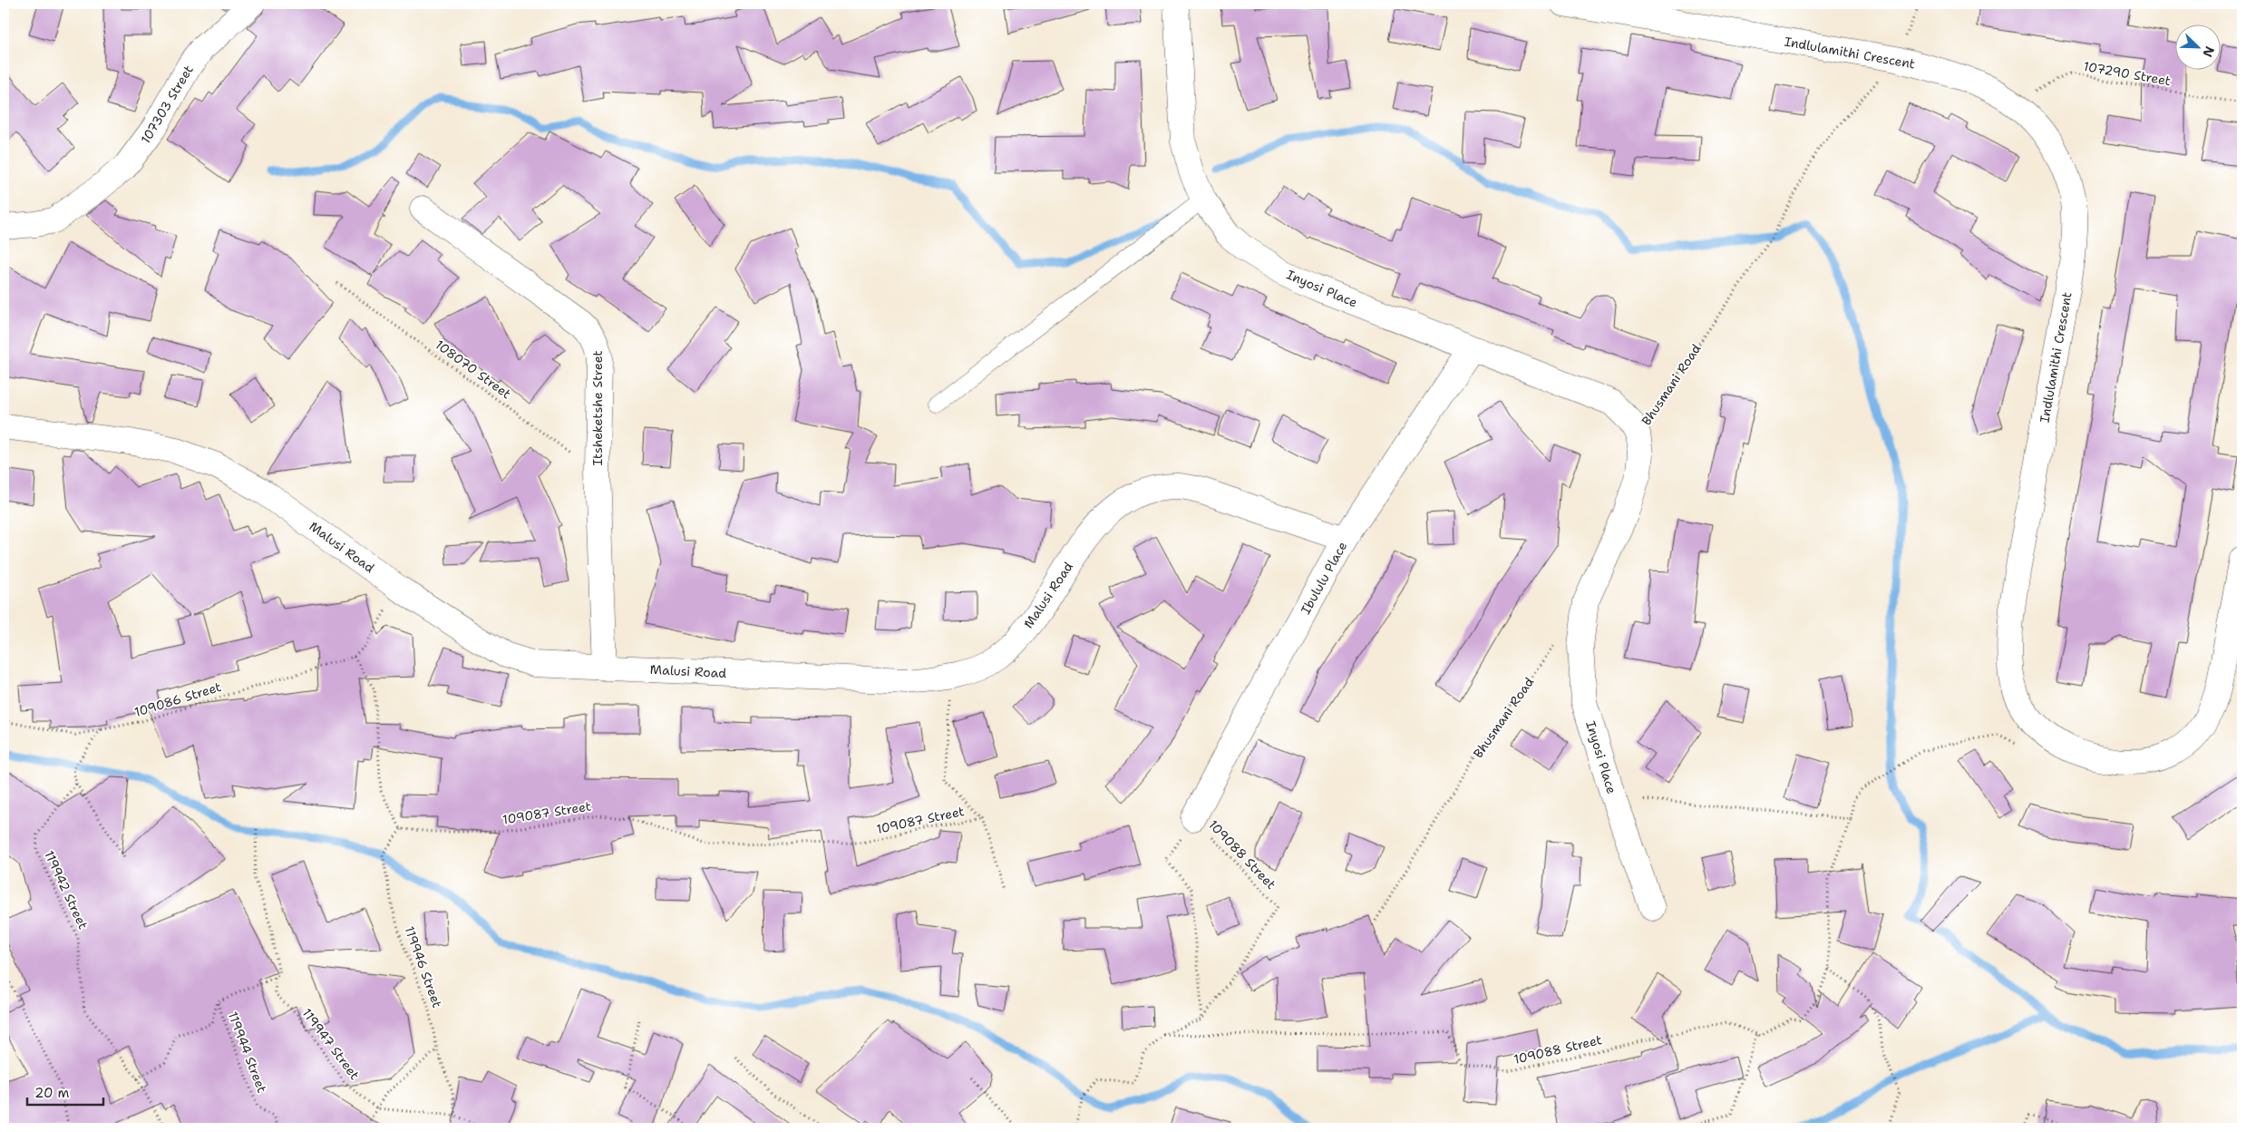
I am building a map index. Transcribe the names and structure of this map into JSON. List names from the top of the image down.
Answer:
{
  "streets": {
    "street": [
      "Indlulamithi Crescent",
      "107303 Street",
      "Inyosi Place",
      "Bhusmani Road",
      "Itsheketshe Street",
      "Malusi Road",
      "Ibululu Place"
    ],
    "path": [
      "107290 Street",
      "108070 Street",
      "109086 Street",
      "109087 Street",
      "109088 Street",
      "119942 Street",
      "119946 Street",
      "119947 Street",
      "119944 Street"
    ]
  },
  "crossings": [
    ["Indlulamithi Crescent", "107290 Street"],
    ["Indlulamithi Crescent", "Bhusmani Road"],
    ["Inyosi Place", "Bhusmani Road"],
    ["Inyosi Place", "Ibululu Place"],
    ["108070 Street", "Itsheketshe Street"],
    ["Itsheketshe Street", "Malusi Road"],
    ["Malusi Road", "Ibululu Place"],
    ["Malusi Road", "109087 Street"],
    ["Ibululu Place", "109088 Street"],
    ["109087 Street", "119946 Street"]
  ],
  "scale_bar": "20 m",
  "north": "bottom right"
}
